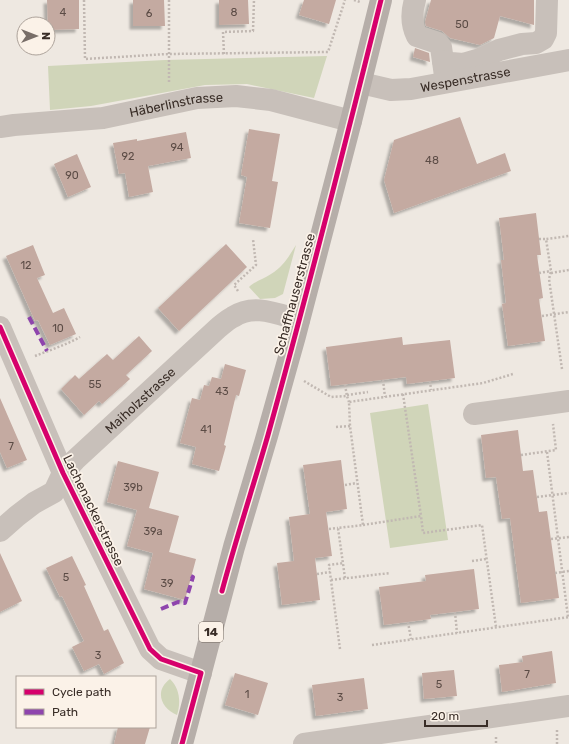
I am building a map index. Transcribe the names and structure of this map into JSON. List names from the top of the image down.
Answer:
{
  "streets": {
    "main road": ["Schaffhauserstrasse", "14"],
    "street": [
      "Wespenstrasse",
      "Häberlinstrasse",
      "Maiholzstrasse",
      "Lachenackerstrasse"
    ]
  },
  "crossings": [
    ["Wespenstrasse", "Schaffhauserstrasse"],
    ["Häberlinstrasse", "Schaffhauserstrasse"],
    ["Schaffhauserstrasse", "Maiholzstrasse"],
    ["Schaffhauserstrasse", "Lachenackerstrasse"],
    ["Maiholzstrasse", "Lachenackerstrasse"]
  ],
  "house_numbers": [
    "4",
    "8",
    "6",
    "50",
    "94",
    "92",
    "48",
    "90",
    "12",
    "10",
    "55",
    "43",
    "41",
    "7",
    "39b",
    "39a",
    "5",
    "39",
    "3",
    "7",
    "5",
    "1",
    "3"
  ],
  "legend": ["Cycle path", "Path"],
  "scale_bar": "20 m",
  "north": "right"
}
